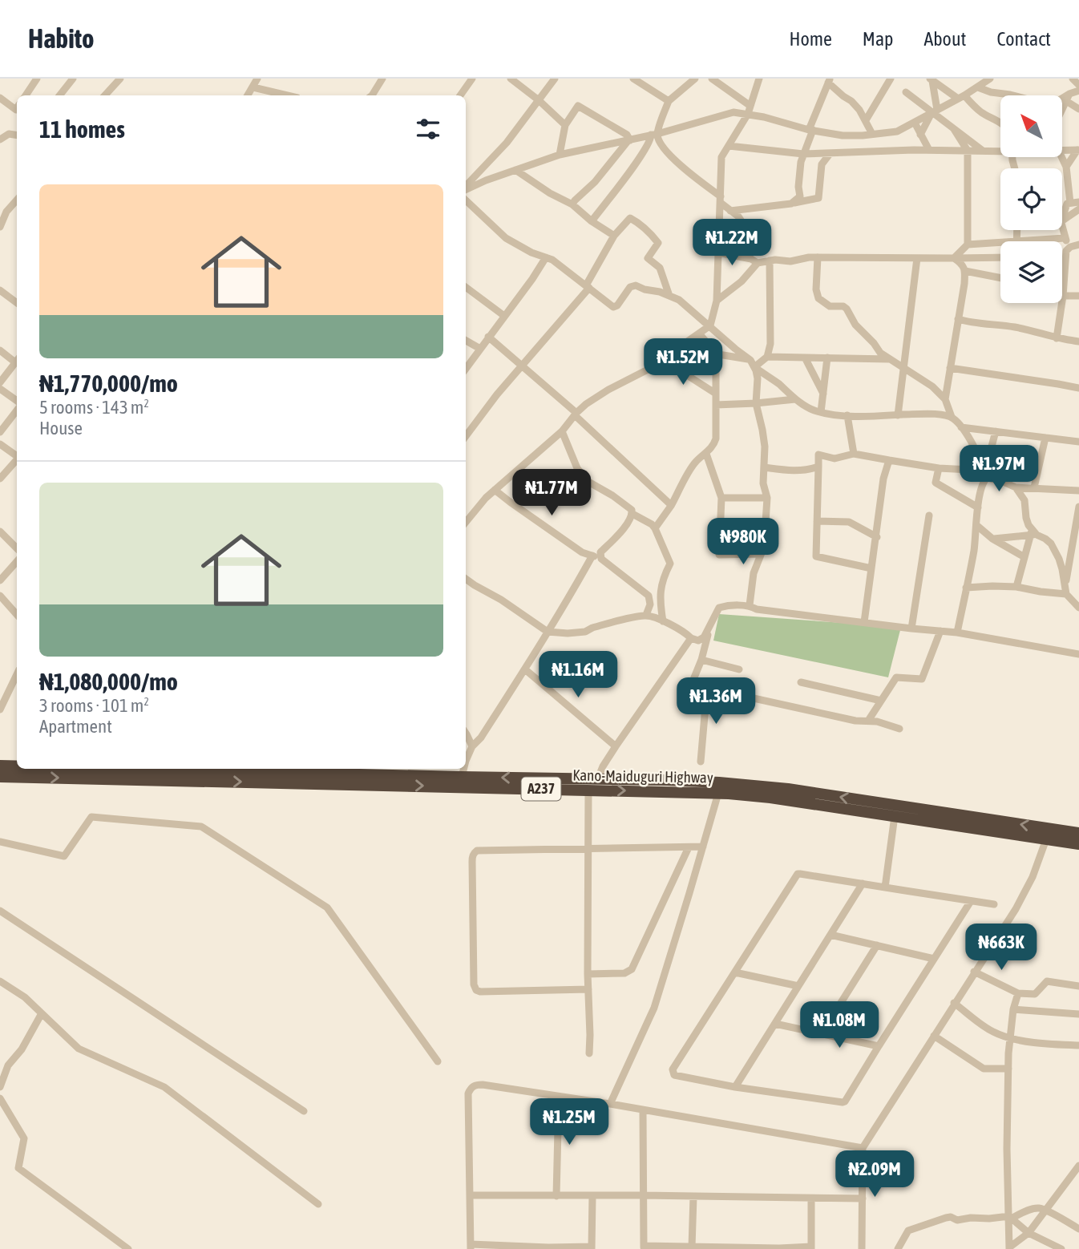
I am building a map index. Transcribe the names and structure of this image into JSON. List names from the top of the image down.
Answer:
{
  "streets": {
    "highway": ["Kano-Maiduguri Highway", "A237"]
  },
  "north": "top left",
  "page": {
    "header": "Habito",
    "nav": [
      "Home",
      "Map",
      "About",
      "Contact"
    ],
    "heading": "11 homes",
    "list": [
      {
        "name": "₦1,770,000/mo",
        "note": "5 rooms · 143 m² · House"
      },
      {
        "name": "₦1,080,000/mo",
        "note": "3 rooms · 101 m² · Apartment"
      }
    ],
    "price": [
      "₦1.22M",
      "₦1.52M",
      "₦1.97M",
      "₦1.77M",
      "₦980K",
      "₦1.16M",
      "₦1.36M",
      "₦663K",
      "₦1.08M",
      "₦1.25M",
      "₦2.09M"
    ]
  }
}
